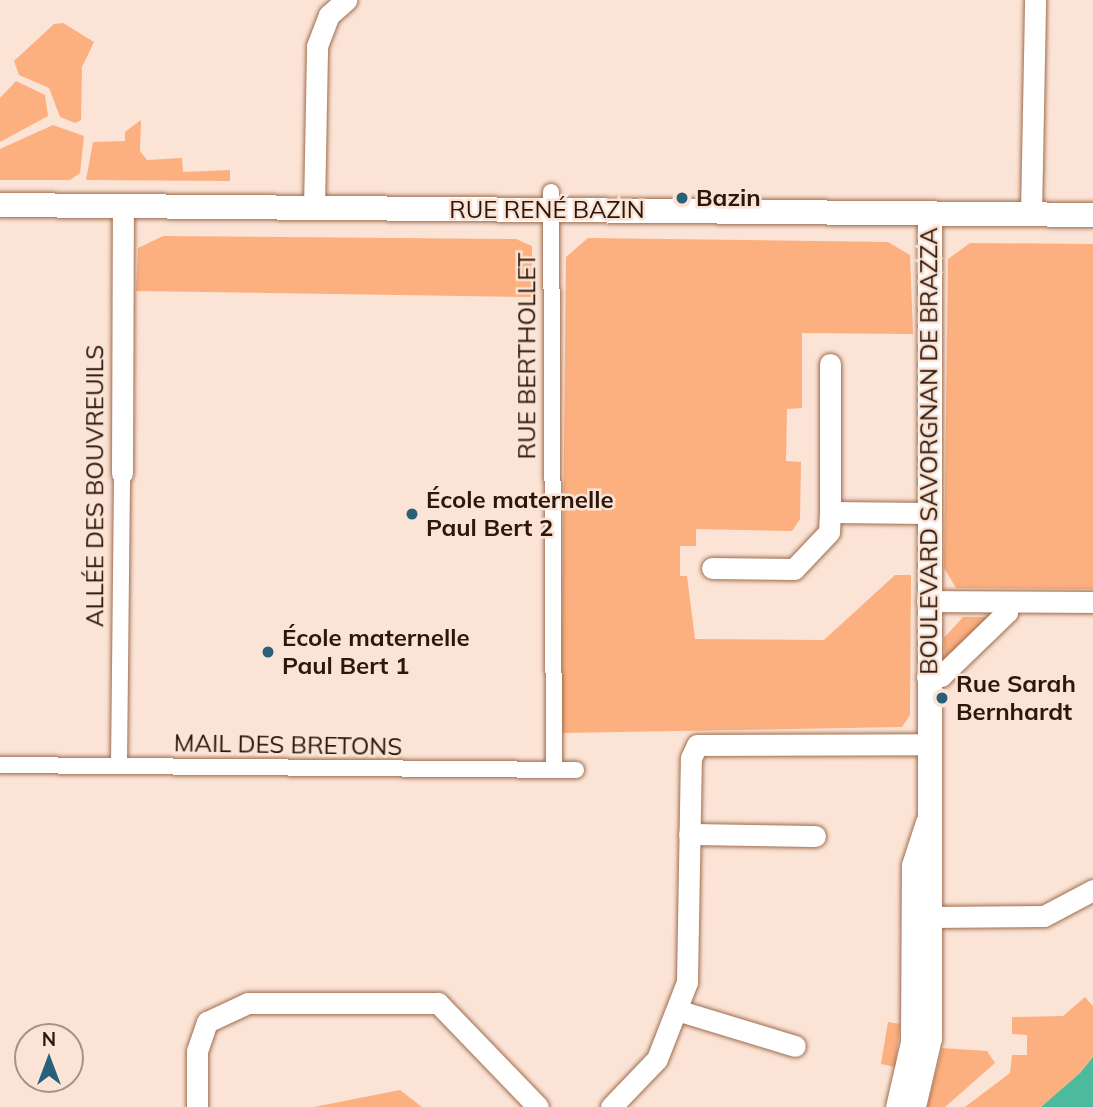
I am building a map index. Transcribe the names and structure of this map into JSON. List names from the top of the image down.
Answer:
{
  "streets": {
    "street": [
      "RUE RENÉ BAZIN",
      "RUE BERTHOLLET",
      "BOULEVARD SAVORGNAN DE BRAZZA",
      "ALLÉE DES BOUVREUILS",
      "MAIL DES BRETONS"
    ]
  },
  "crossings": [
    ["RUE RENÉ BAZIN", "RUE BERTHOLLET"],
    ["RUE RENÉ BAZIN", "BOULEVARD SAVORGNAN DE BRAZZA"],
    ["RUE RENÉ BAZIN", "ALLÉE DES BOUVREUILS"],
    ["RUE BERTHOLLET", "MAIL DES BRETONS"],
    ["ALLÉE DES BOUVREUILS", "MAIL DES BRETONS"]
  ],
  "places": [
    "Bazin",
    "École maternelle Paul Bert 2",
    "École maternelle Paul Bert 1",
    "Rue Sarah Bernhardt"
  ],
  "north": "top"
}
